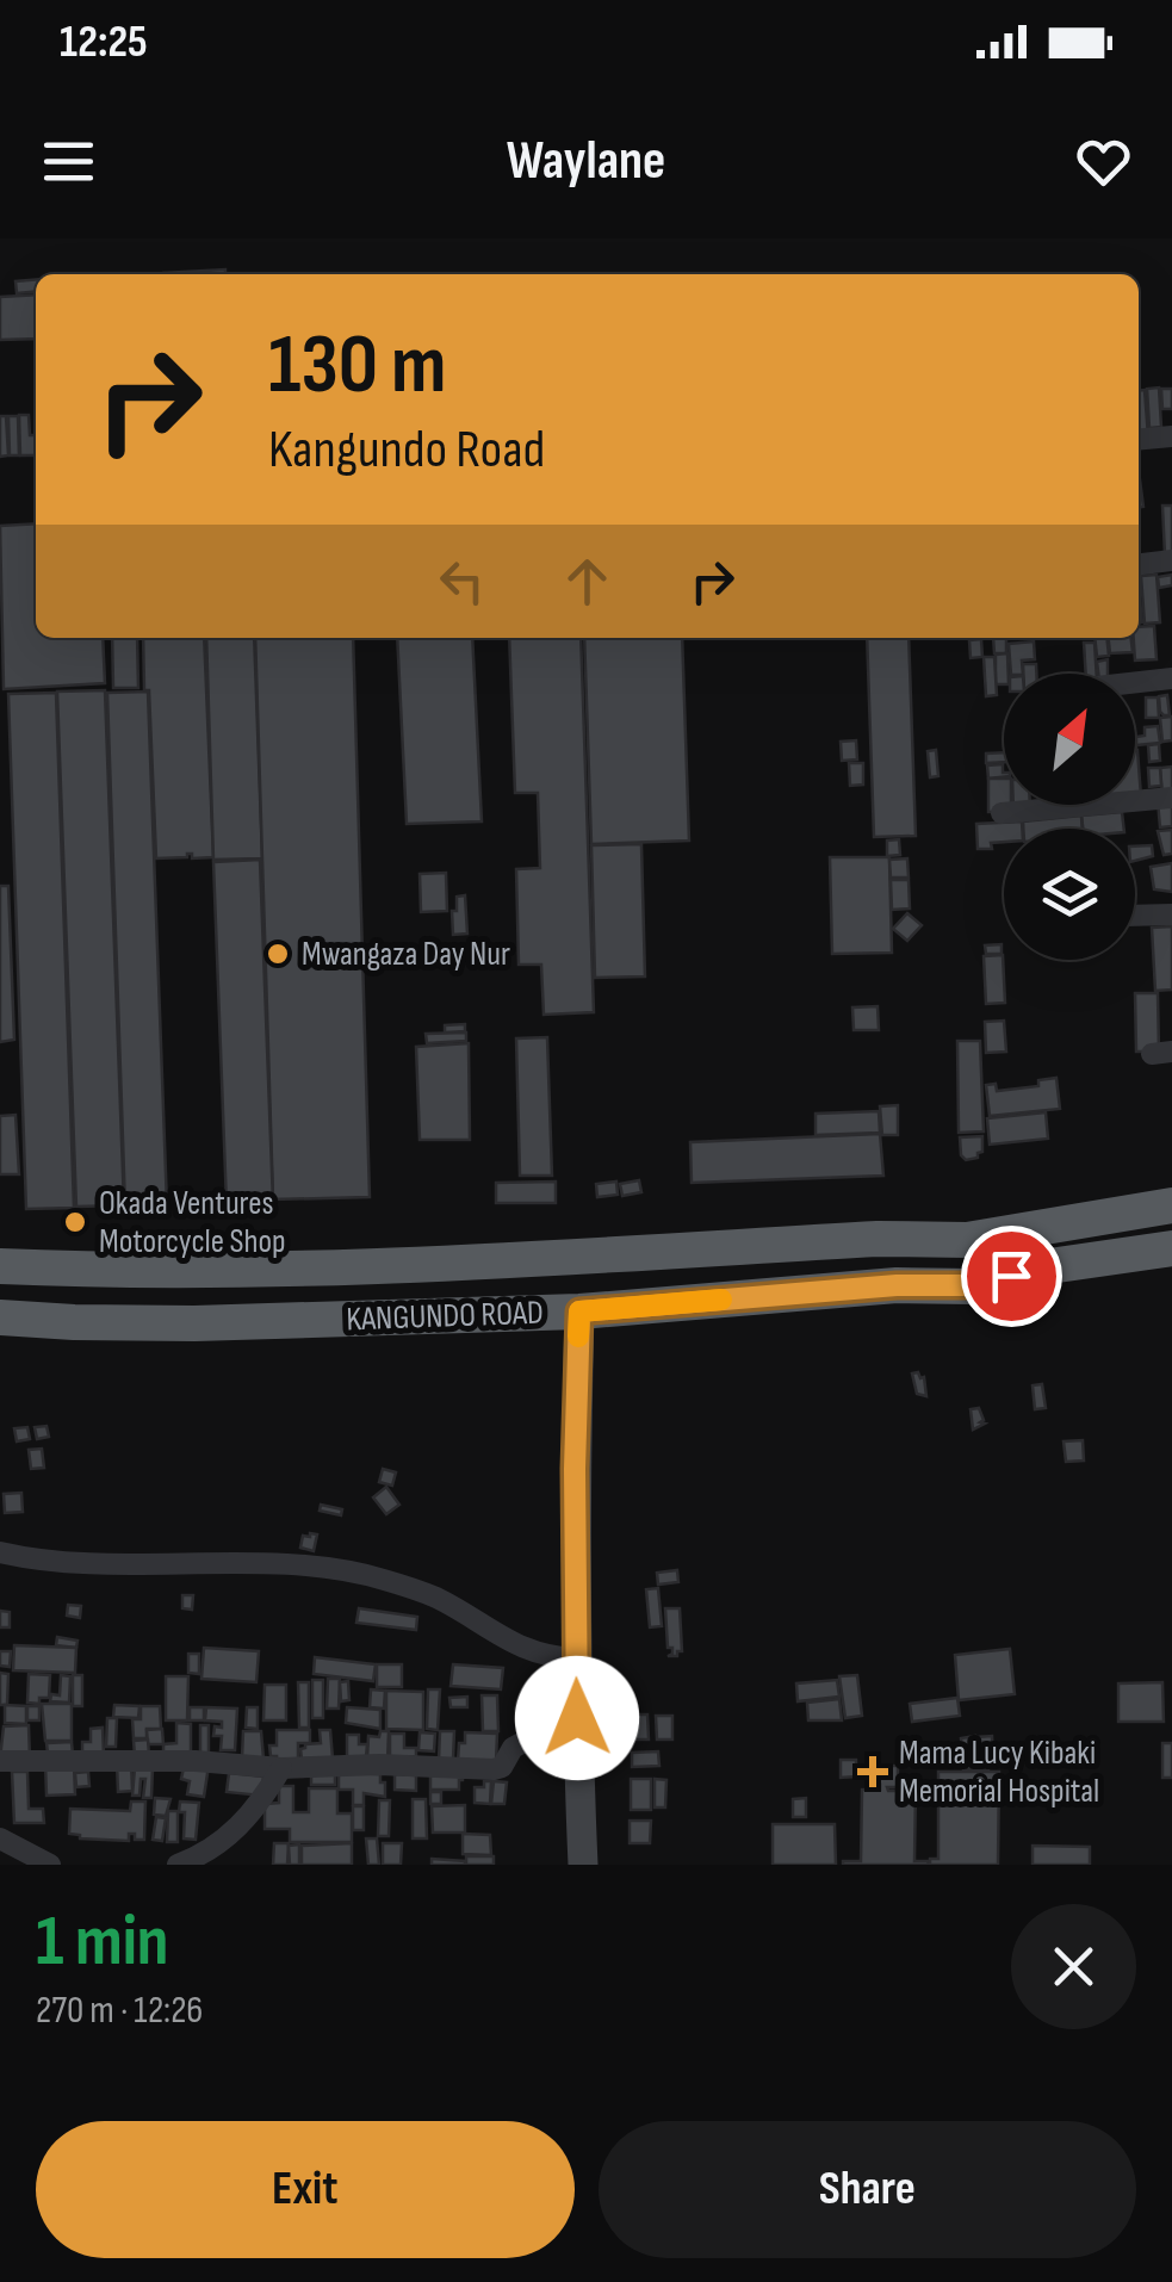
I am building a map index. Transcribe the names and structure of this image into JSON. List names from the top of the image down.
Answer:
{
  "streets": {
    "highway": ["KANGUNDO ROAD"]
  },
  "places": {
    "other": ["Mwangaza Day Nur", "Okada Ventures Motorcycle Shop"],
    "health": ["Mama Lucy Kibaki Memorial Hospital"]
  },
  "north": "top right",
  "page": {
    "status": "12:25",
    "header": "Waylane",
    "turn": ["130 m", "Kangundo Road"],
    "heading": ["1 min", "270 m · 12:26"],
    "buttons": ["Exit", "Share"]
  }
}
